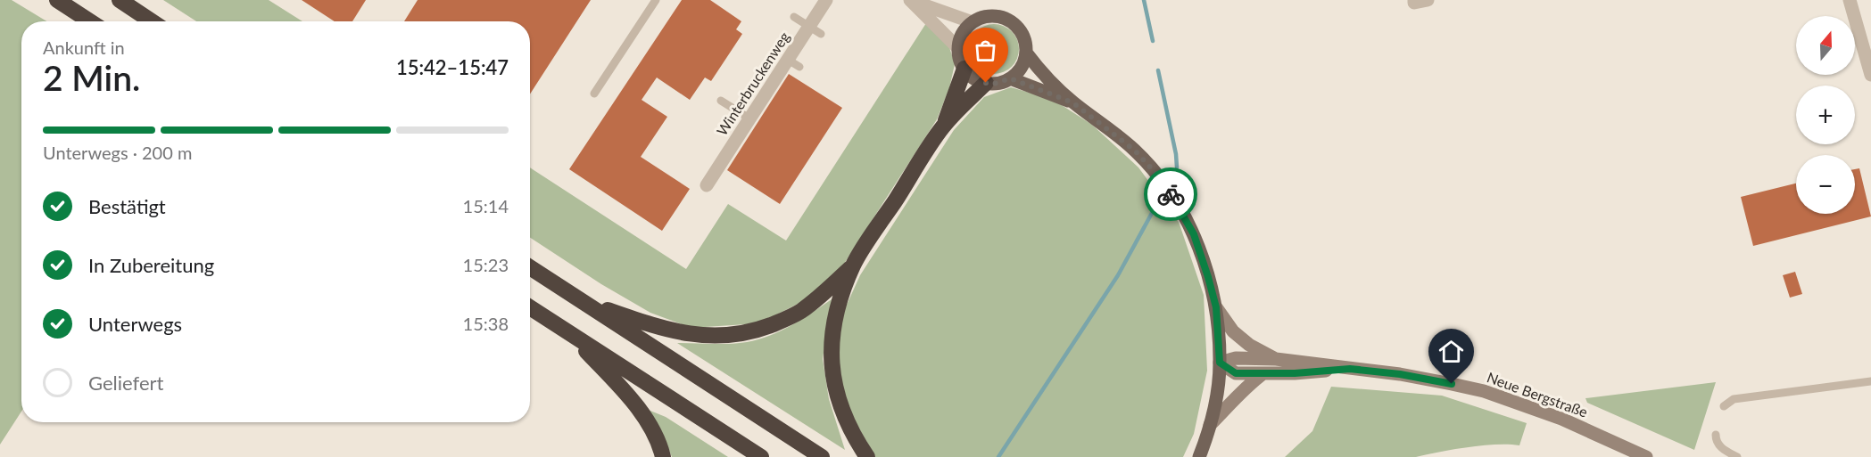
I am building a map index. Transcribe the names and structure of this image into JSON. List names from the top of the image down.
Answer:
{
  "streets": {
    "main road": ["Neue Bergstraße"],
    "street": ["Winterbruckenweg"]
  },
  "north": "top",
  "page": {
    "map_buttons": ["+", "−"],
    "heading": ["2 Min.", "Ankunft in", "15:42–15:47"],
    "bar": "Unterwegs · 200 m",
    "list": [
      ["Bestätigt", "15:14"],
      ["In Zubereitung", "15:23"],
      ["Unterwegs", "15:38"],
      "Geliefert"
    ]
  }
}
